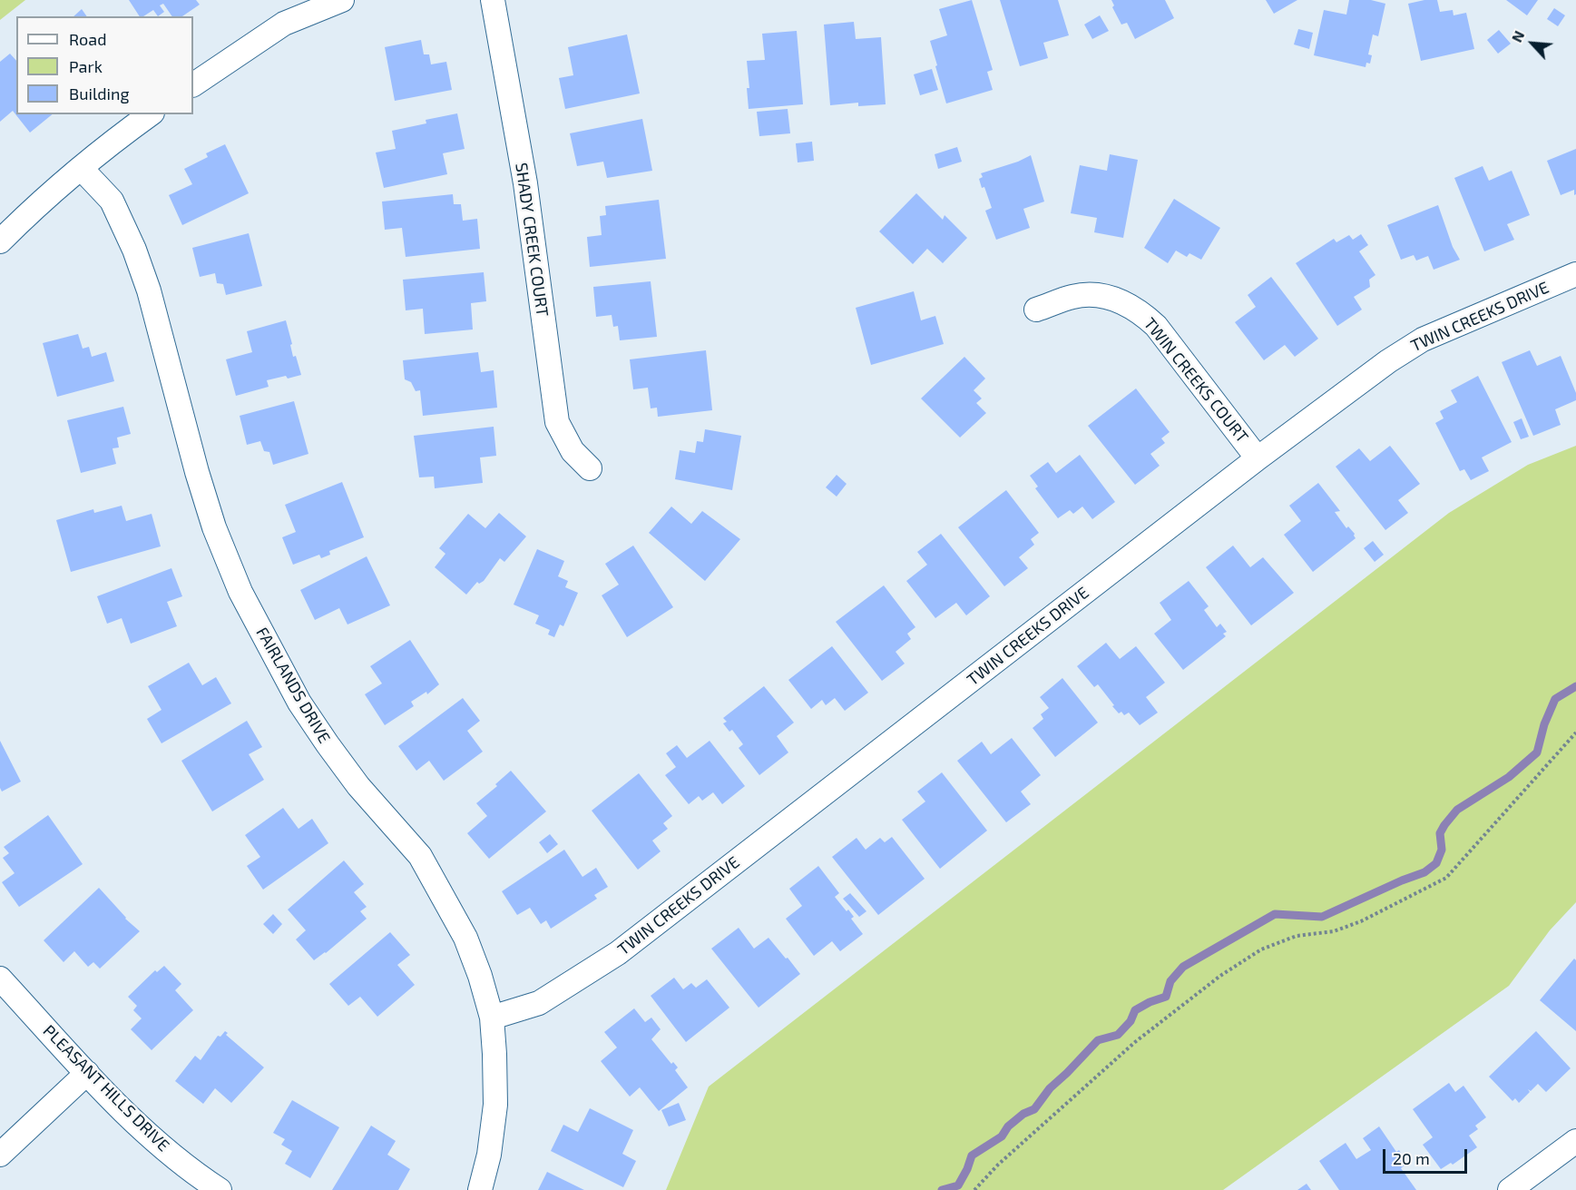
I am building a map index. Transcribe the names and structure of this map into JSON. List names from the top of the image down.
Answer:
{
  "streets": {
    "street": [
      "SHADY CREEK COURT",
      "TWIN CREEKS DRIVE",
      "TWIN CREEKS COURT",
      "FAIRLANDS DRIVE",
      "PLEASANT HILLS DRIVE"
    ]
  },
  "crossings": [
    ["TWIN CREEKS DRIVE", "TWIN CREEKS COURT"],
    ["TWIN CREEKS DRIVE", "FAIRLANDS DRIVE"]
  ],
  "legend": ["Road", "Park", "Building"],
  "scale_bar": "20 m",
  "north": "top left"
}
